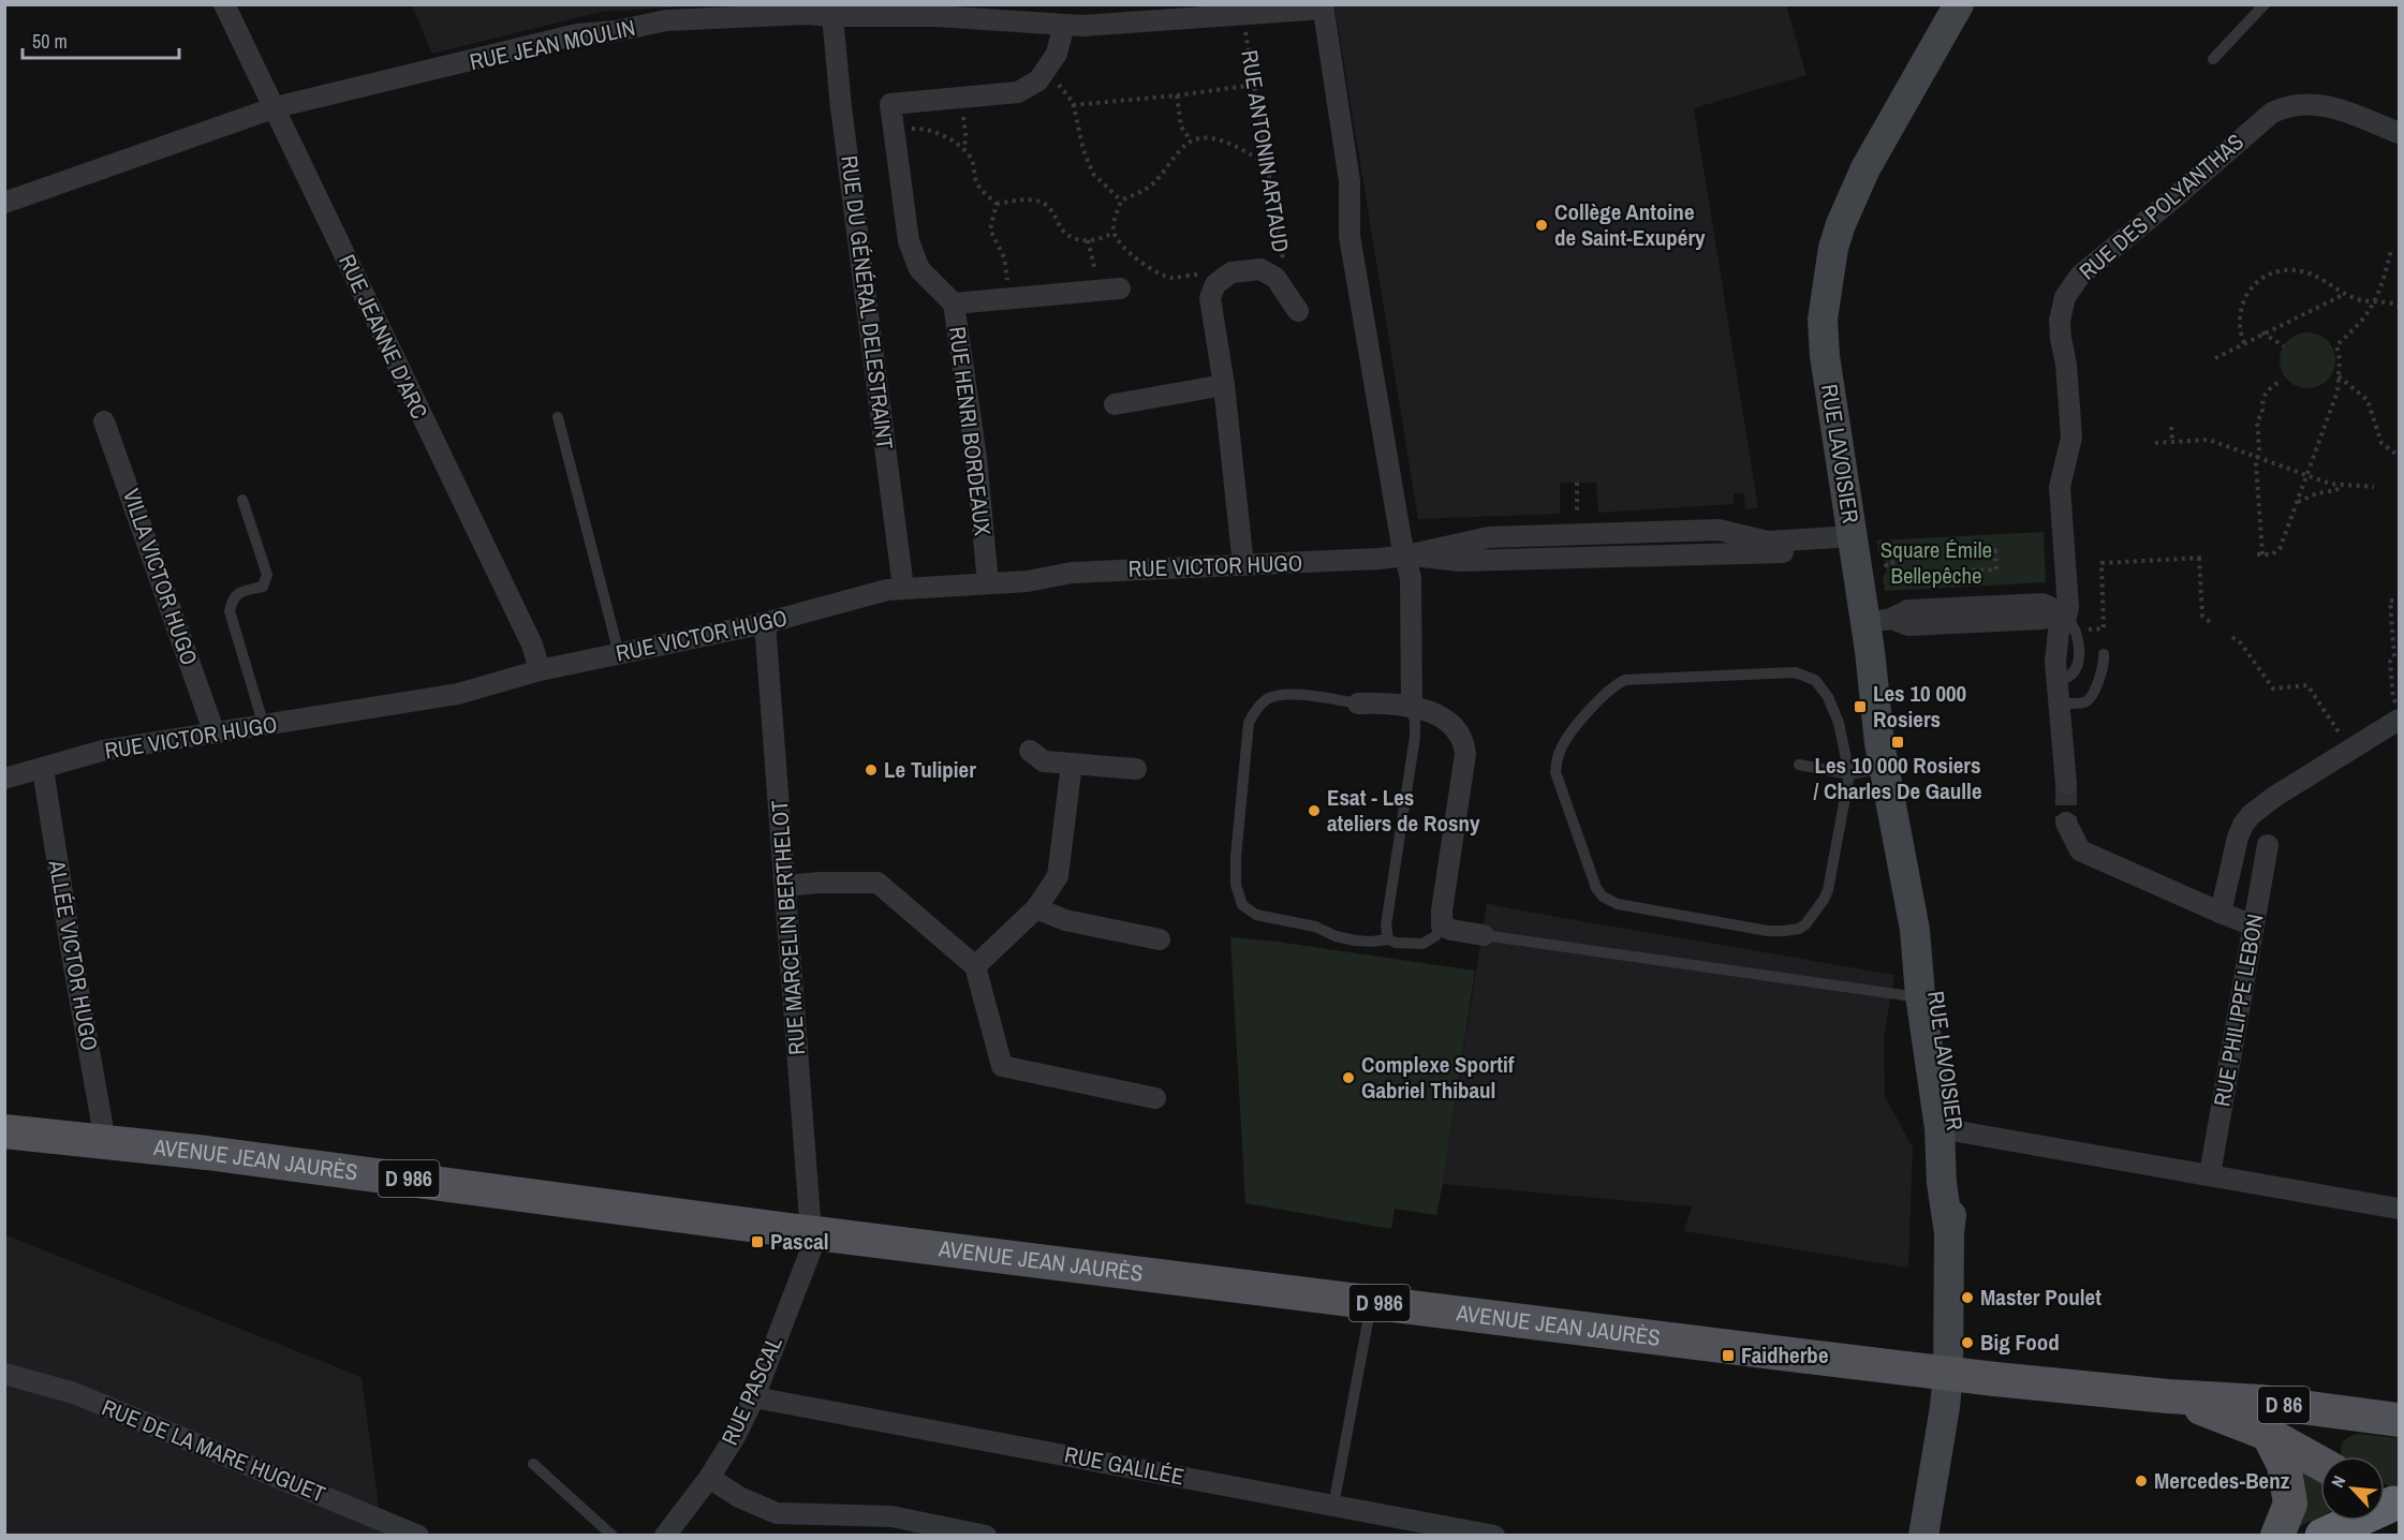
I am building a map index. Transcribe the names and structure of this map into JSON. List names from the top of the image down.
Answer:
{
  "streets": {
    "main road": ["AVENUE JEAN JAURÈS", "D 986", "D 86"],
    "street": [
      "RUE JEAN MOULIN",
      "RUE ANTONIN ARTAUD",
      "RUE DES POLYANTHAS",
      "RUE DU GÉNÉRAL DELESTRAINT",
      "RUE JEANNE D'ARC",
      "RUE HENRI BORDEAUX",
      "RUE LAVOISIER",
      "RUE VICTOR HUGO",
      "VILLA VICTOR HUGO",
      "RUE MARCELIN BERTHELOT",
      "ALLÉE VICTOR HUGO",
      "RUE PHILIPPE LEBON",
      "RUE PASCAL",
      "RUE DE LA MARE HUGUET",
      "RUE GALILÉE"
    ]
  },
  "crossings": [
    ["RUE JEAN MOULIN", "RUE ANTONIN ARTAUD"],
    ["RUE JEAN MOULIN", "RUE DU GÉNÉRAL DELESTRAINT"],
    ["RUE JEAN MOULIN", "RUE JEANNE D'ARC"],
    ["RUE DU GÉNÉRAL DELESTRAINT", "RUE VICTOR HUGO"],
    ["RUE JEANNE D'ARC", "RUE VICTOR HUGO"],
    ["RUE HENRI BORDEAUX", "RUE VICTOR HUGO"],
    ["RUE LAVOISIER", "RUE VICTOR HUGO"],
    ["RUE LAVOISIER", "AVENUE JEAN JAURÈS"],
    ["RUE VICTOR HUGO", "VILLA VICTOR HUGO"],
    ["RUE VICTOR HUGO", "RUE MARCELIN BERTHELOT"],
    ["RUE VICTOR HUGO", "ALLÉE VICTOR HUGO"],
    ["RUE MARCELIN BERTHELOT", "AVENUE JEAN JAURÈS"],
    ["RUE MARCELIN BERTHELOT", "RUE PASCAL"],
    ["ALLÉE VICTOR HUGO", "AVENUE JEAN JAURÈS"],
    ["AVENUE JEAN JAURÈS", "RUE PASCAL"],
    ["AVENUE JEAN JAURÈS", "D 86"],
    ["RUE PASCAL", "RUE GALILÉE"]
  ],
  "parks": ["Square Émile Bellepêche"],
  "places": {
    "other": [
      "Collège Antoine de Saint-Exupéry",
      "Le Tulipier",
      "Esat - Les ateliers de Rosny",
      "Complexe Sportif Gabriel Thibaul",
      "Master Poulet",
      "Big Food",
      "Mercedes-Benz"
    ],
    "transit": [
      "Les 10 000 Rosiers",
      "Les 10 000 Rosiers / Charles De Gaulle",
      "Pascal",
      "Faidherbe"
    ]
  },
  "scale_bar": "50 m",
  "north": "top left"
}
